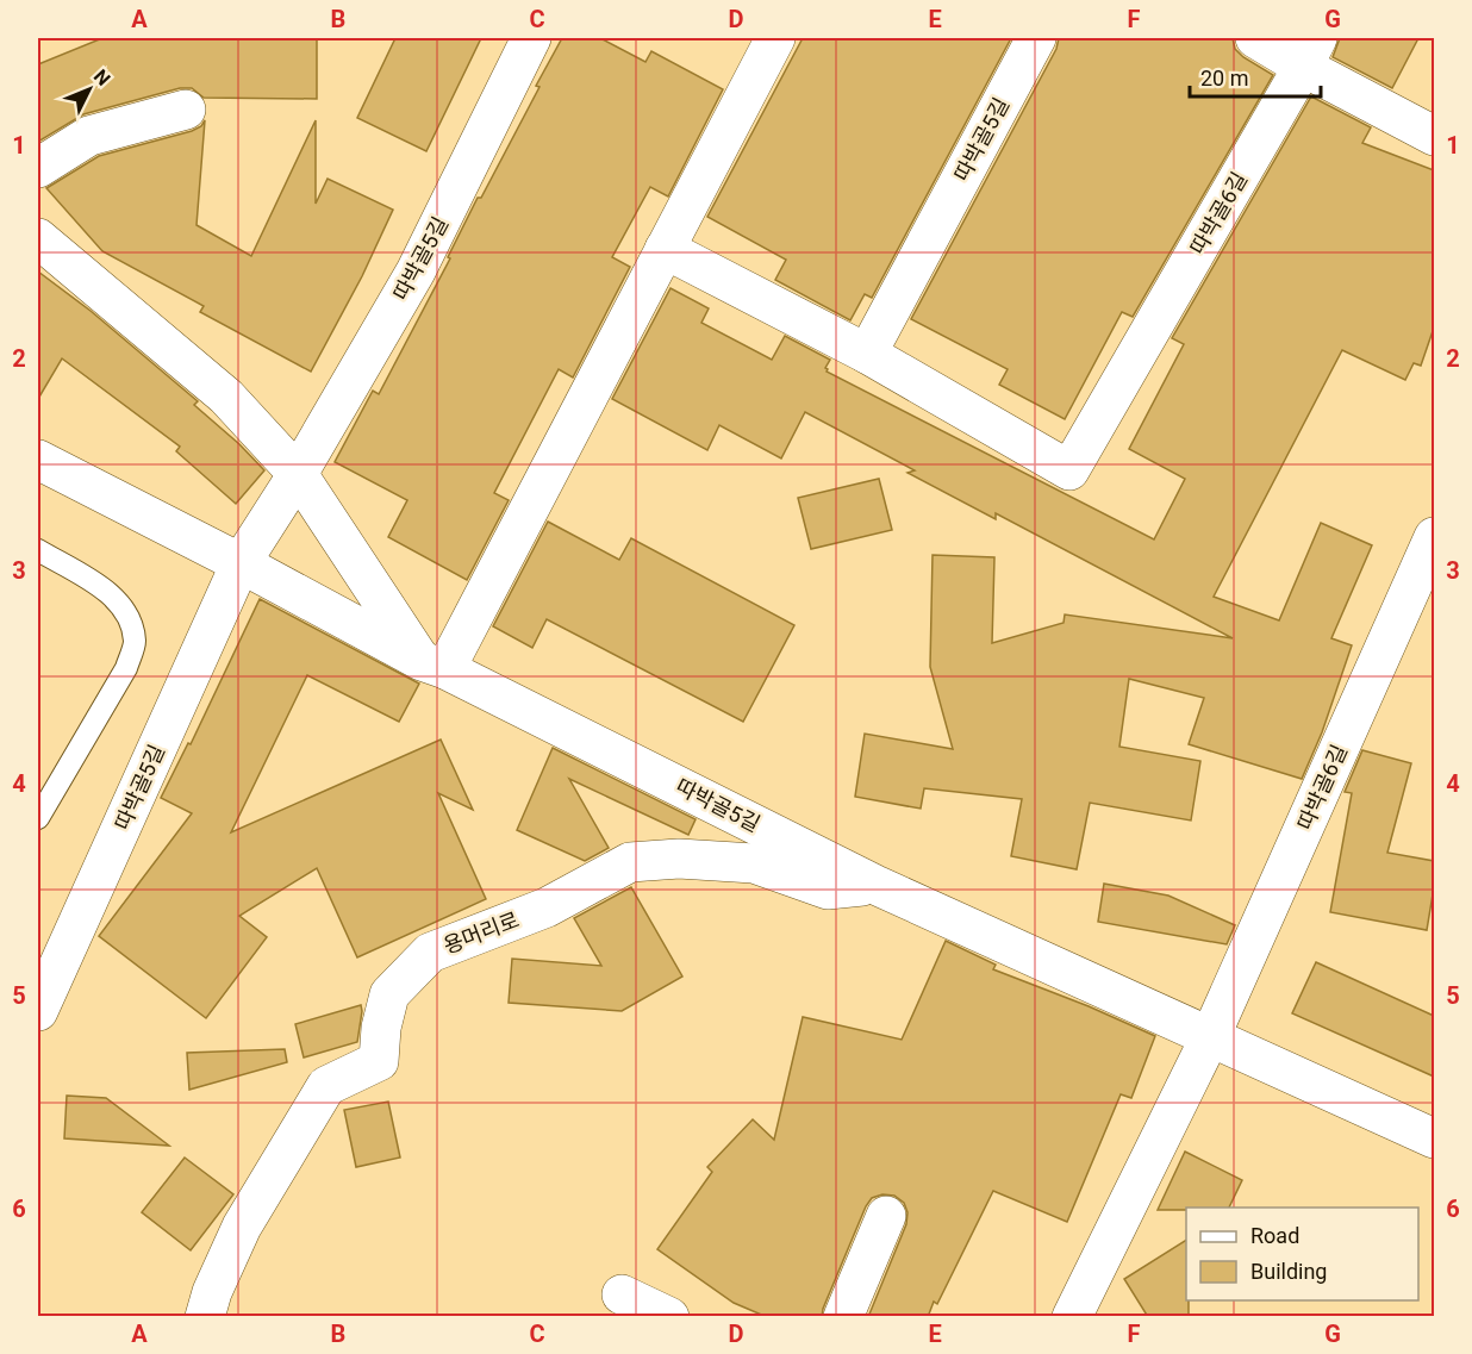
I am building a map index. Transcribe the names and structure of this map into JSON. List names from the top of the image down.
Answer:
{
  "streets": {
    "street": ["따박골5길", "따박골6길", "용머리로"]
  },
  "crossings": [
    ["따박골5길", "따박골6길"],
    ["따박골5길", "용머리로"]
  ],
  "legend": ["Road", "Building"],
  "scale_bar": "20 m",
  "north": "top right",
  "grid": {
    "columns": [
      "A",
      "B",
      "C",
      "D",
      "E",
      "F",
      "G"
    ],
    "rows": [
      "1",
      "2",
      "3",
      "4",
      "5",
      "6"
    ]
  }
}
